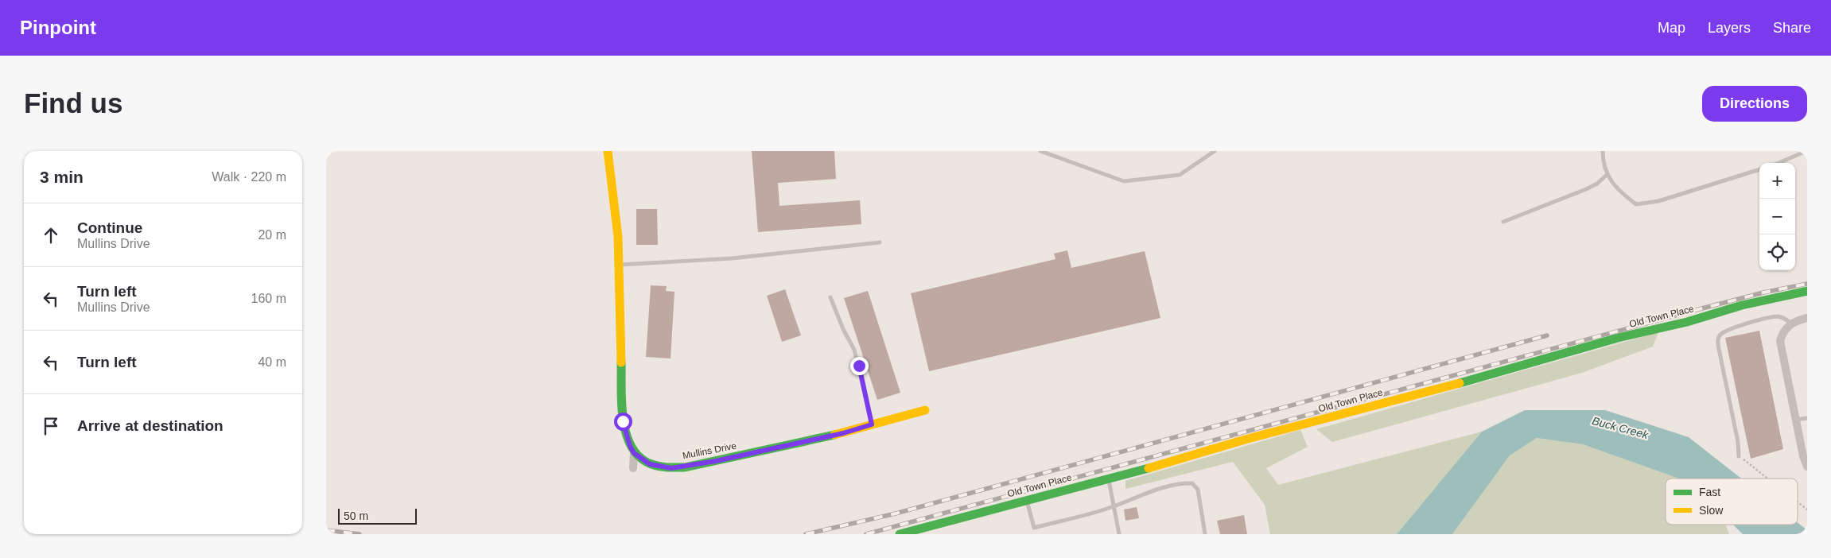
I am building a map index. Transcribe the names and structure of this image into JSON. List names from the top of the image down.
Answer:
{
  "streets": {
    "street": ["Old Town Place", "Mullins Drive"]
  },
  "water": ["Buck Creek"],
  "legend": ["Fast", "Slow"],
  "scale_bar": "50 m",
  "page": {
    "header": "Pinpoint",
    "nav": ["Map", "Layers", "Share"],
    "buttons": "Directions",
    "title": "Find us",
    "heading": ["3 min", "Walk · 220 m"],
    "map_buttons": ["+", "−"],
    "list": [
      ["Continue", "Mullins Drive", "20 m"],
      ["Turn left", "Mullins Drive", "160 m"],
      ["Turn left", "40 m"],
      "Arrive at destination"
    ],
    "scale": "50 m"
  }
}
